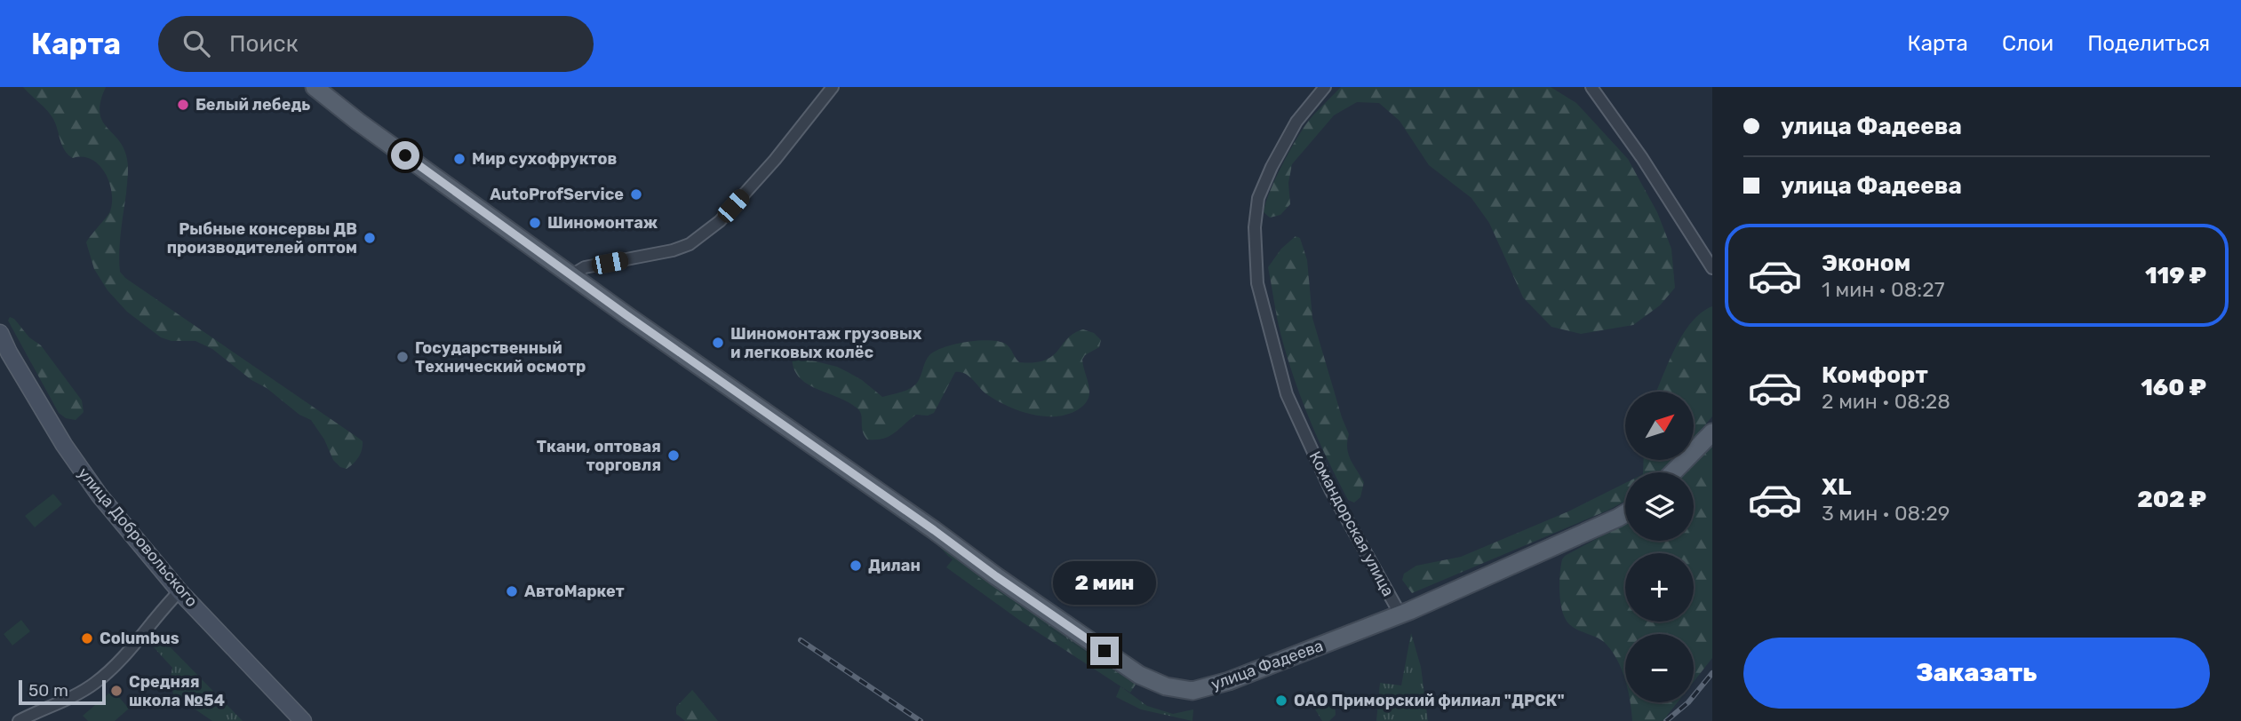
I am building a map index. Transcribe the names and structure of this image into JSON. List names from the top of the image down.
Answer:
{
  "streets": {
    "main road": ["улица Добровольского", "улица Фадеева"],
    "street": ["Командорская улица"]
  },
  "crossings": [
    ["Командорская улица", "улица Фадеева"]
  ],
  "places": [
    "Белый лебедь",
    "Мир сухофруктов",
    "AutoProfService",
    "Шиномонтаж",
    "Рыбные консервы ДВ производителей оптом",
    "Шиномонтаж грузовых и легковых колёс",
    "Государственный Технический осмотр",
    "Ткани, оптовая торговля",
    "Дилан",
    "АвтоМаркет",
    "Columbus",
    "Средняя школа №54",
    "ОАО Приморский филиал \"ДРСК\""
  ],
  "scale_bar": "50 m",
  "north": "top right",
  "page": {
    "header": "Карта",
    "search": "Поиск",
    "nav": ["Карта", "Слои", "Поделиться"],
    "banner": ["улица Фадеева", "улица Фадеева"],
    "list": [
      {
        "name": "Эконом",
        "note": "1 мин · 08:27",
        "value": "119 ₽"
      },
      {
        "name": "Комфорт",
        "note": "2 мин · 08:28",
        "value": "160 ₽"
      },
      {
        "name": "XL",
        "note": "3 мин · 08:29",
        "value": "202 ₽"
      }
    ],
    "map_buttons": ["+", "−"],
    "bubble": "2 мин",
    "buttons": "Заказать",
    "scale": "50 m"
  }
}
